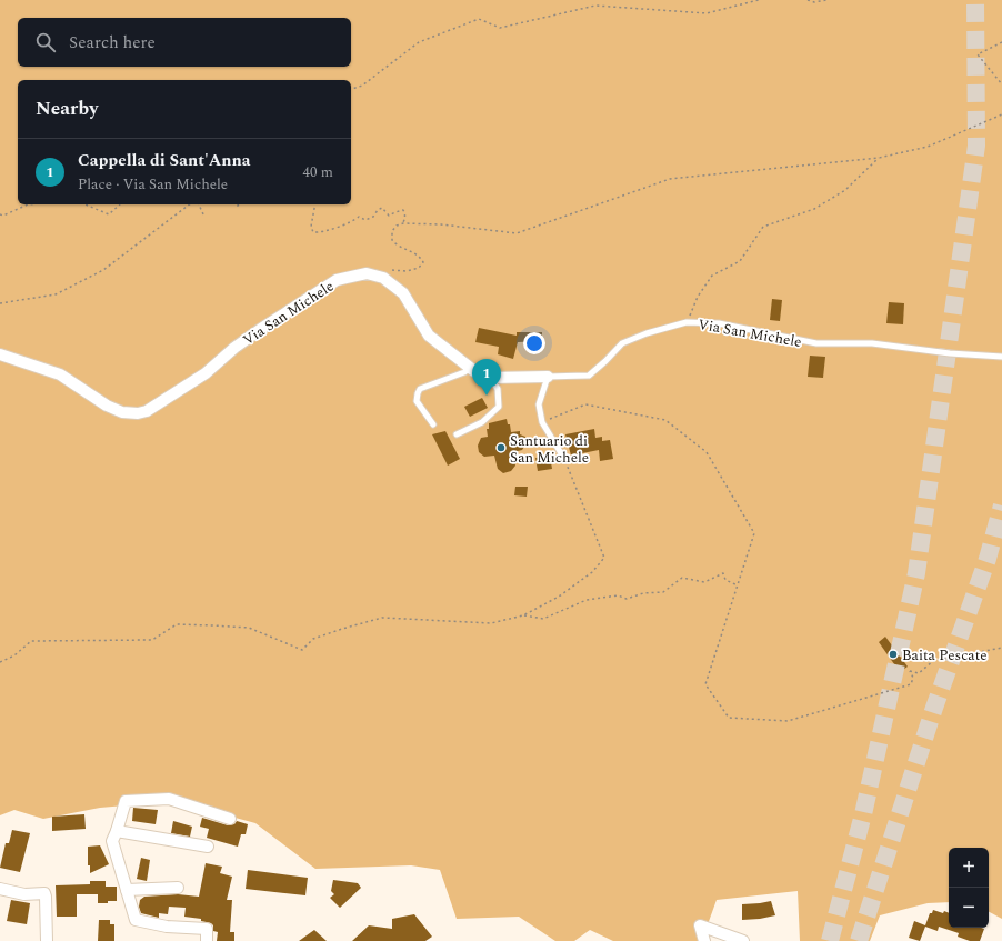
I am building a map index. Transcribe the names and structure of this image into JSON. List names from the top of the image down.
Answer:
{
  "streets": {
    "street": ["Via San Michele"]
  },
  "places": ["Santuario di San Michele", "Baita Pescate"],
  "page": {
    "search": "Search here",
    "heading": "Nearby",
    "list": [
      {
        "mark": "1",
        "name": "Cappella di Sant'Anna",
        "note": "Place · Via San Michele",
        "value": "40 m"
      }
    ],
    "pins": "1",
    "map_buttons": ["+", "−"]
  }
}
